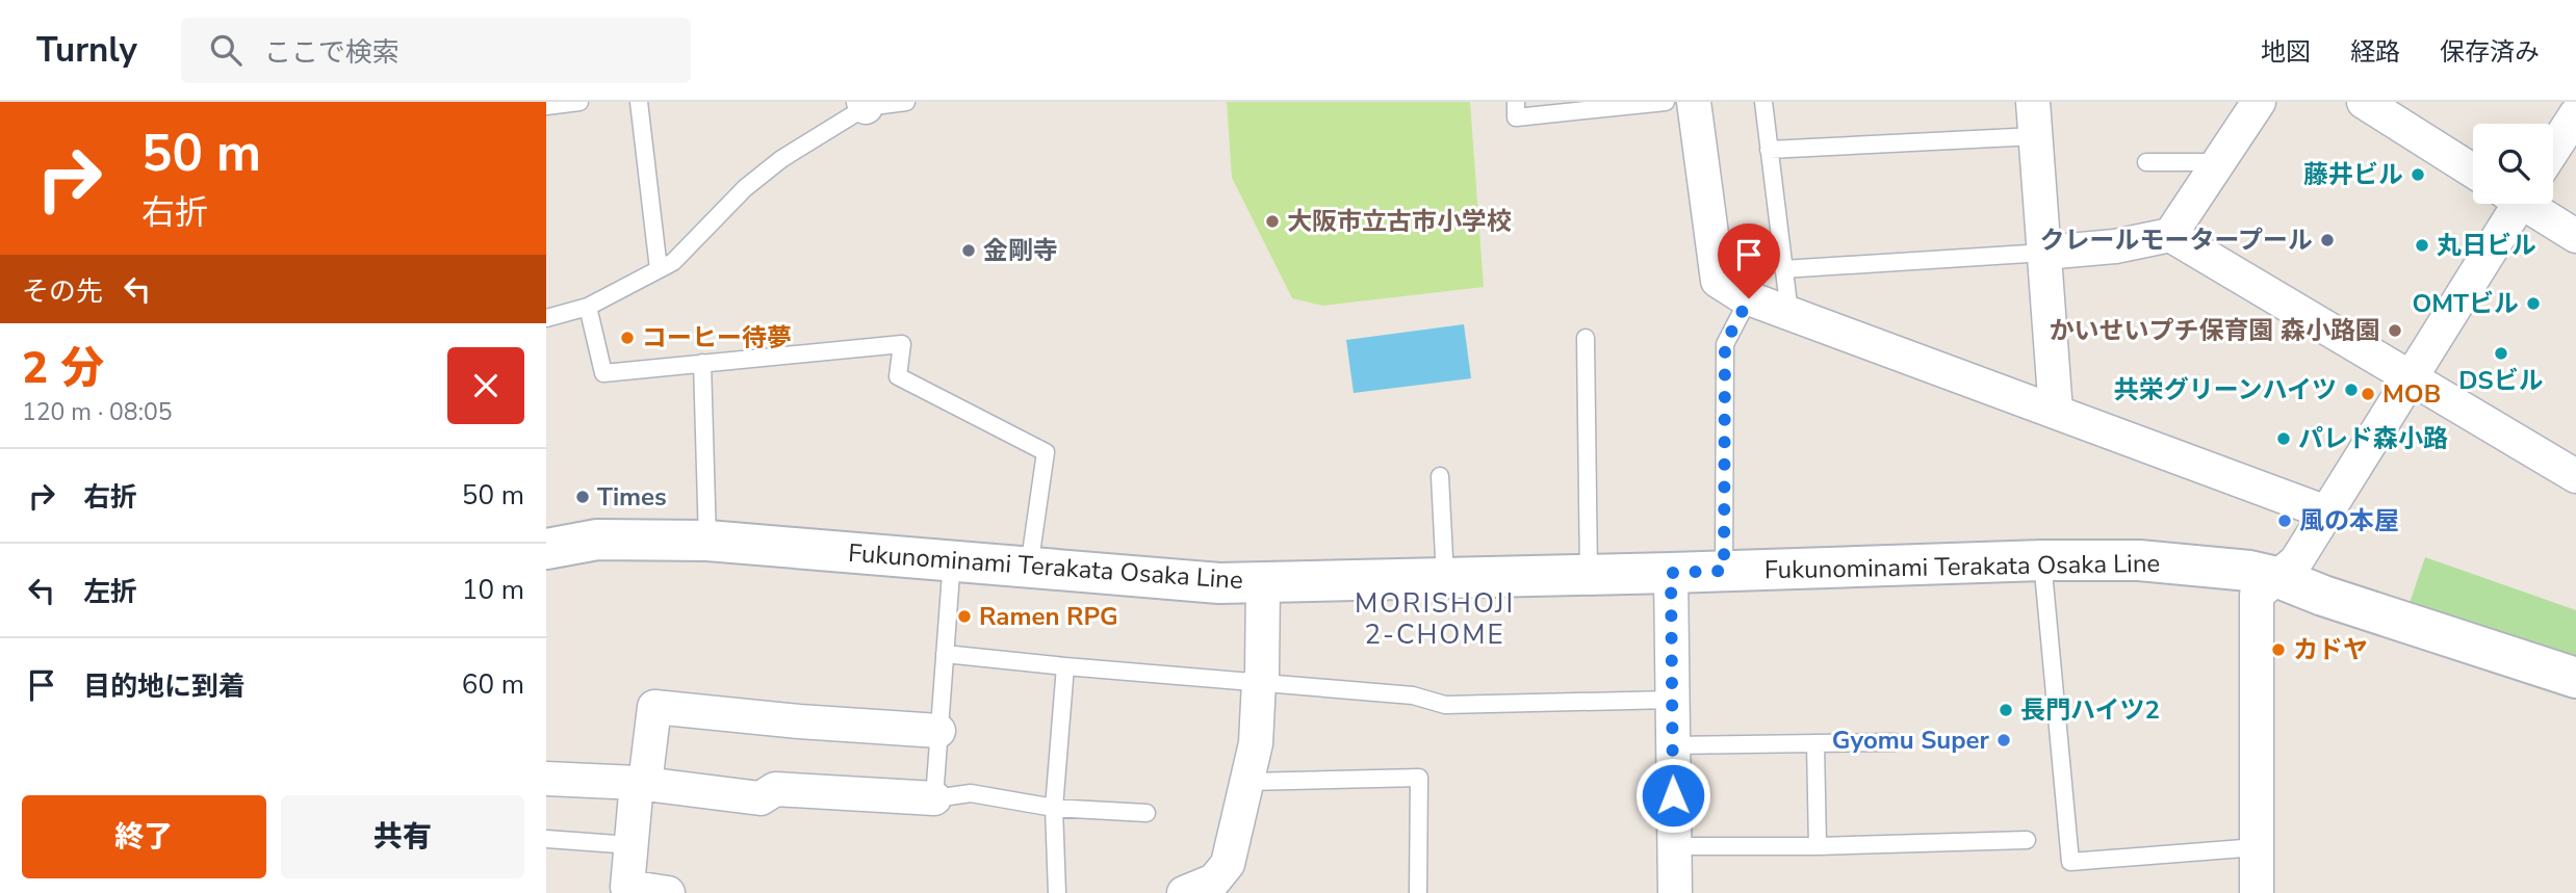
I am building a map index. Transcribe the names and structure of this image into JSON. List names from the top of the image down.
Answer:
{
  "streets": {
    "main road": ["Fukunominami Terakata Osaka Line"]
  },
  "districts": ["MORISHOJI 2-CHOME"],
  "places": [
    "藤井ビル",
    "大阪市立古市小学校",
    "クレールモータープール",
    "丸日ビル",
    "金剛寺",
    "OMTビル",
    "かいせいプチ保育園 森小路園",
    "コーヒー待夢",
    "DSビル",
    "共栄グリーンハイツ",
    "MOB",
    "パレド森小路",
    "Times",
    "風の本屋",
    "Ramen RPG",
    "カドヤ",
    "長門ハイツ2",
    "Gyomu Super"
  ],
  "page": {
    "header": "Turnly",
    "search": "ここで検索",
    "nav": ["地図", "経路", "保存済み"],
    "turn": ["50 m", "右折"],
    "then": "その先",
    "heading": ["2 分", "120 m · 08:05"],
    "list": [
      {
        "name": "右折",
        "value": "50 m"
      },
      {
        "name": "左折",
        "value": "10 m"
      },
      {
        "name": "目的地に到着",
        "value": "60 m"
      }
    ],
    "buttons": ["終了", "共有"]
  }
}
